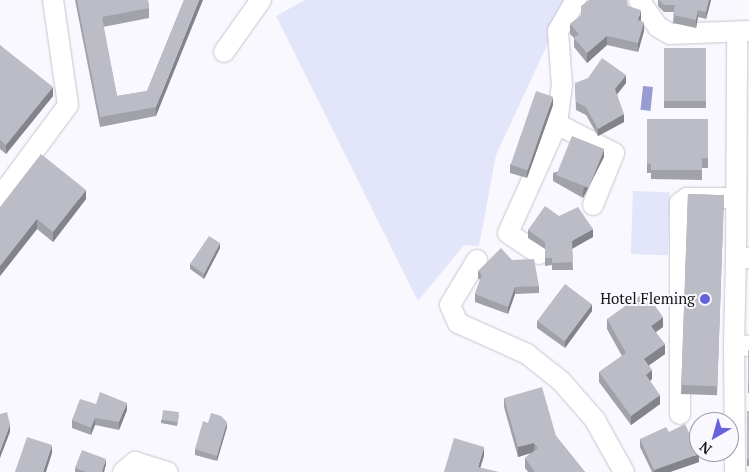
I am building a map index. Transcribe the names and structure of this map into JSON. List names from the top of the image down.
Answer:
{
  "places": ["Hotel Fleming"],
  "north": "bottom left"
}
